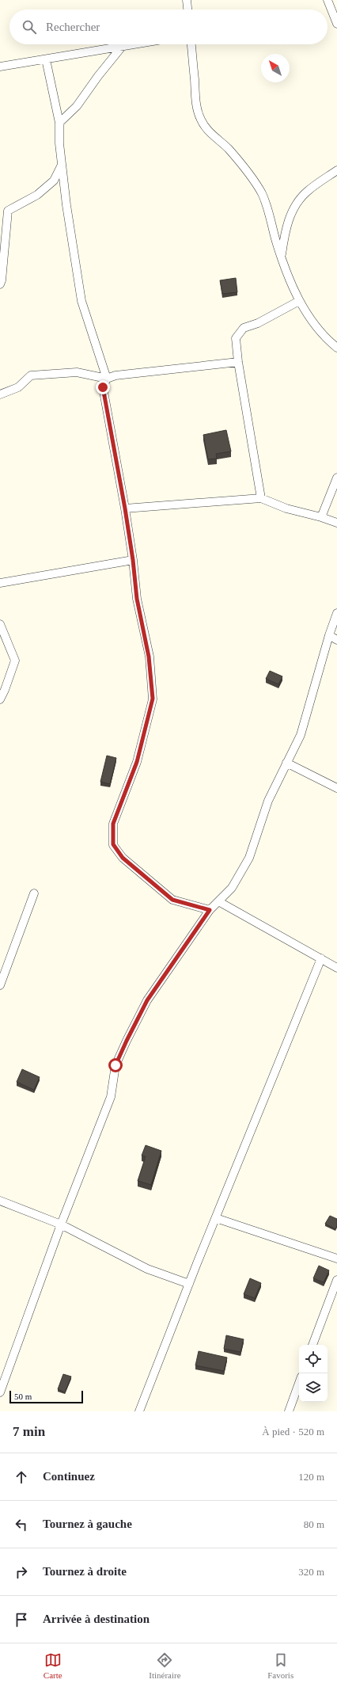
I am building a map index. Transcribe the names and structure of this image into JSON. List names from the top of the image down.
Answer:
{
  "scale_bar": "50 m",
  "north": "top left",
  "page": {
    "search": "Rechercher",
    "scale": "50 m",
    "heading": ["7 min", "À pied · 520 m"],
    "list": [
      ["Continuez", "120 m"],
      ["Tournez à gauche", "80 m"],
      ["Tournez à droite", "320 m"],
      "Arrivée à destination"
    ],
    "nav": ["Carte", "Itinéraire", "Favoris"]
  }
}
